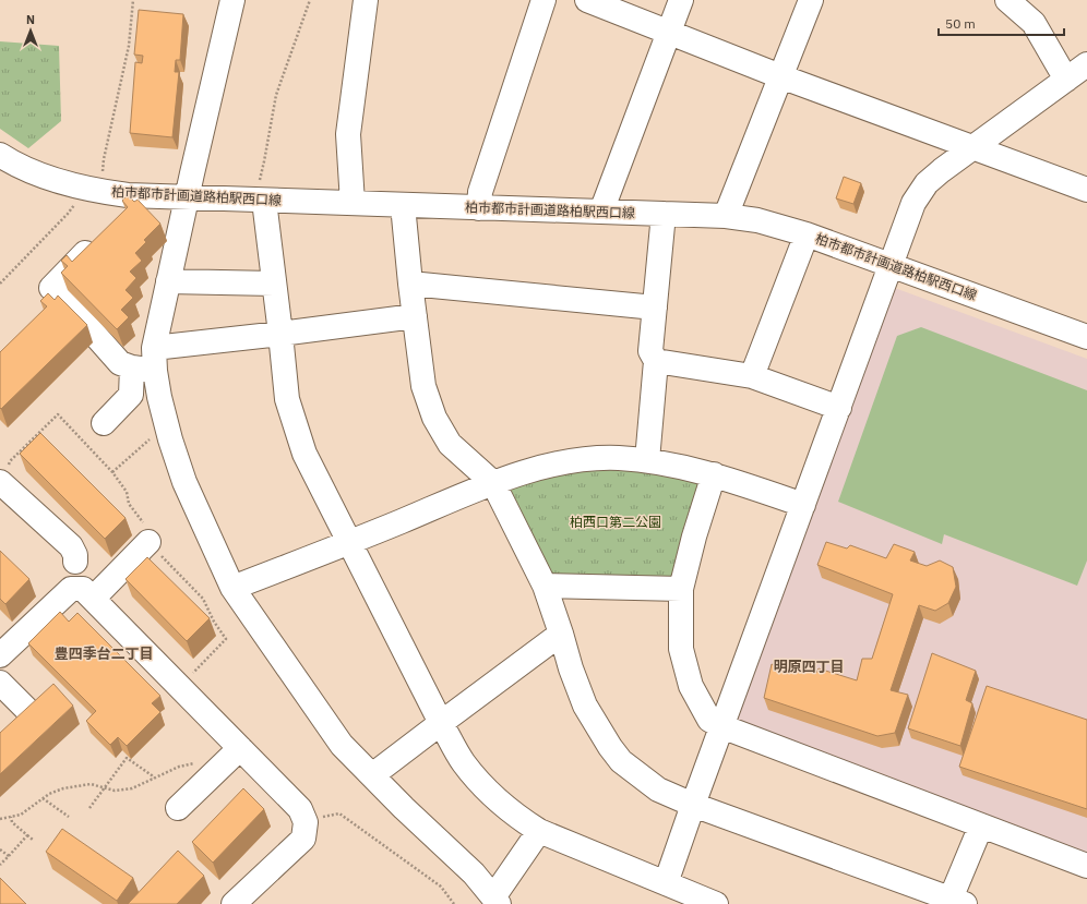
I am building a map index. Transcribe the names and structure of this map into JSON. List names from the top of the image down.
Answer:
{
  "streets": {
    "street": ["柏市都市計画道路柏駅西口線"]
  },
  "districts": ["豊四季台二丁目", "明原四丁目"],
  "parks": ["柏西口第二公園"],
  "scale_bar": "50 m",
  "north": "top"
}
